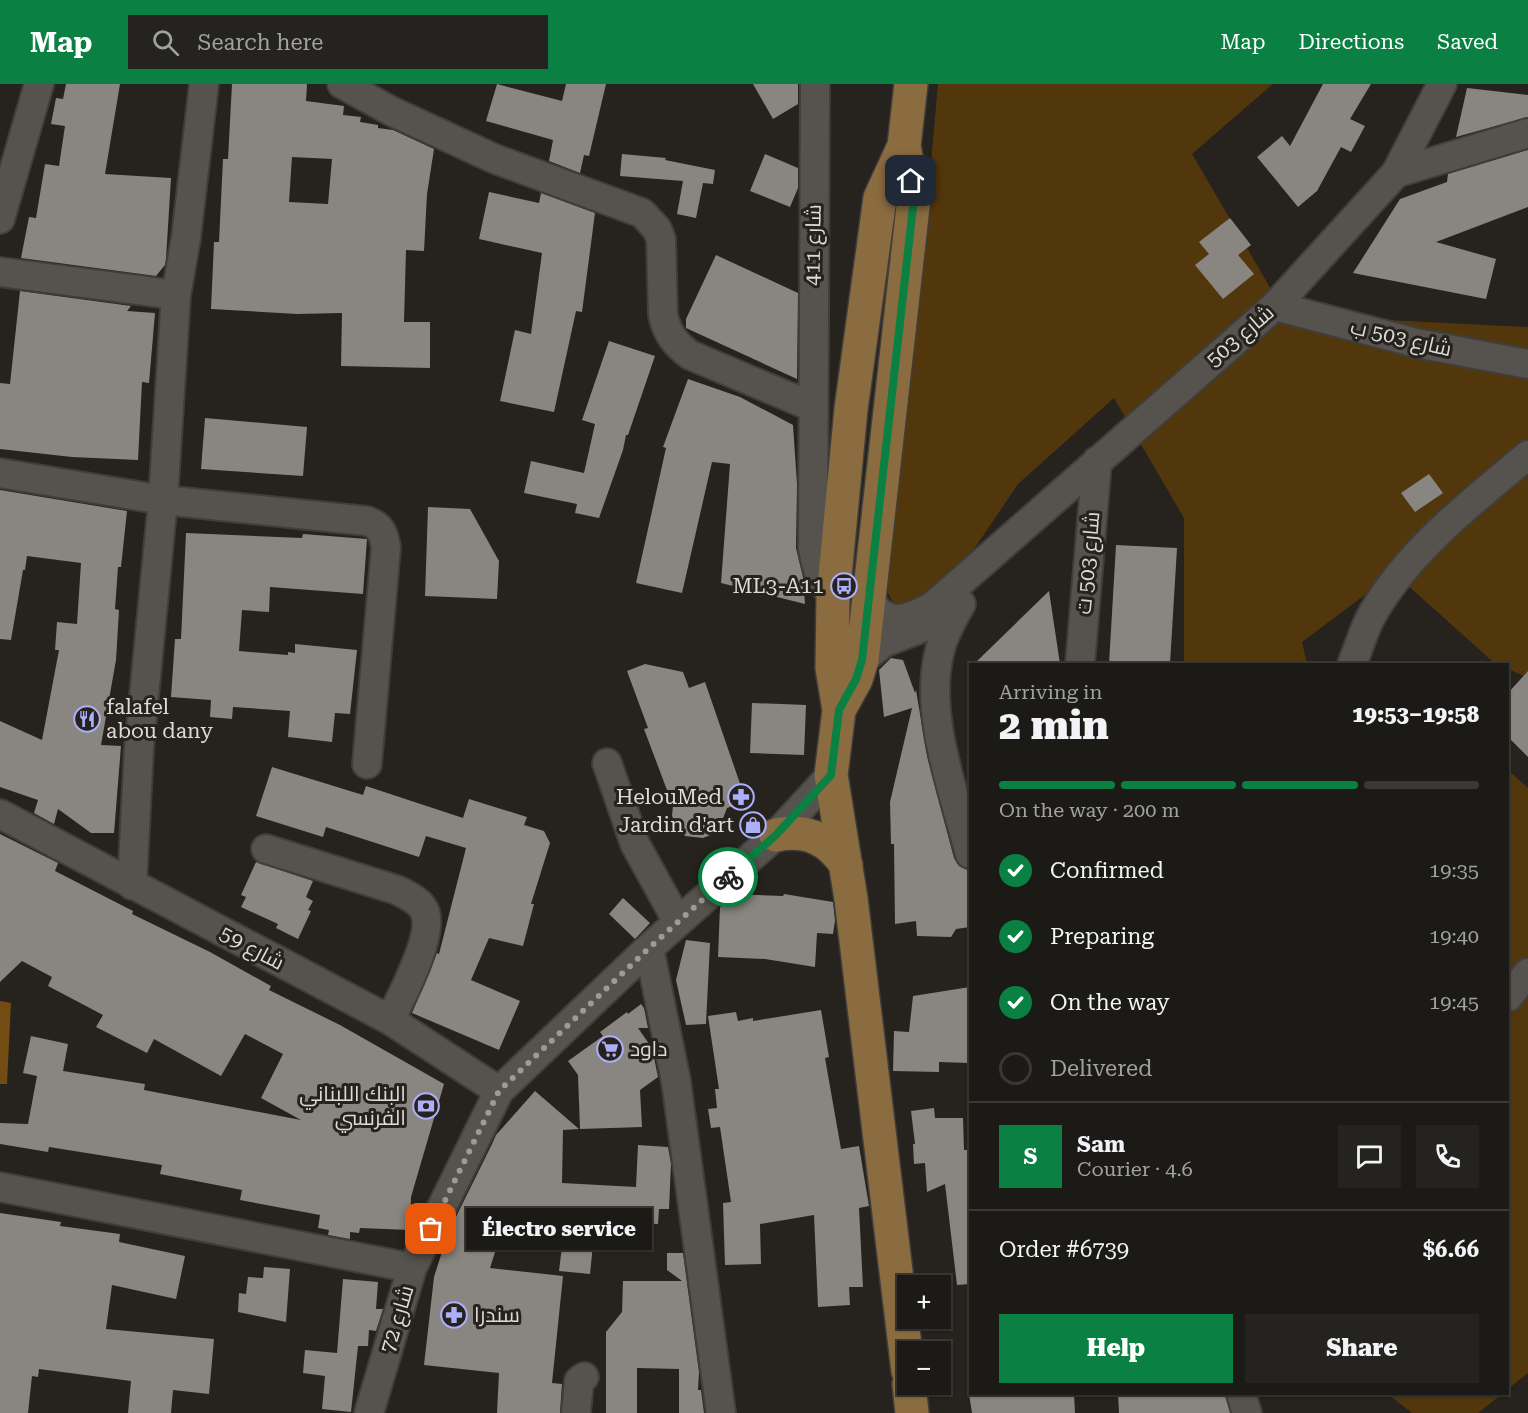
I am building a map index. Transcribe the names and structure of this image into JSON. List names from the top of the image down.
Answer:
{
  "streets": {
    "street": [
      "شارع 411",
      "شارع 503",
      "شارع 503 ب",
      "شارع 503 ت",
      "شارع 59",
      "شارع 72"
    ]
  },
  "crossings": [
    ["شارع 503", "شارع 503 ب"],
    ["شارع 503", "شارع 503 ت"],
    ["شارع 59", "شارع 72"]
  ],
  "places": {
    "bus stop": ["ML3-A11"],
    "restaurant": ["falafel abou dany"],
    "pharmacy": ["HelouMed", "سندرا"],
    "shop": ["Jardin d'art"],
    "supermarket": ["داود"],
    "bank": ["البنك اللبناني الفرنسي"],
    "other": ["Électro service"]
  },
  "page": {
    "header": "Map",
    "search": "Search here",
    "nav": ["Map", "Directions", "Saved"],
    "heading": ["2 min", "Arriving in", "19:53–19:58"],
    "panel": [
      "Sam",
      "Courier · 4.6",
      "Order #6739",
      "$6.66"
    ],
    "bar": "On the way · 200 m",
    "list": [
      ["Confirmed", "19:35"],
      ["Preparing", "19:40"],
      ["On the way", "19:45"],
      "Delivered"
    ],
    "round": "S",
    "bubble": "Électro service",
    "map_buttons": ["+", "−"],
    "buttons": ["Help", "Share"]
  }
}
